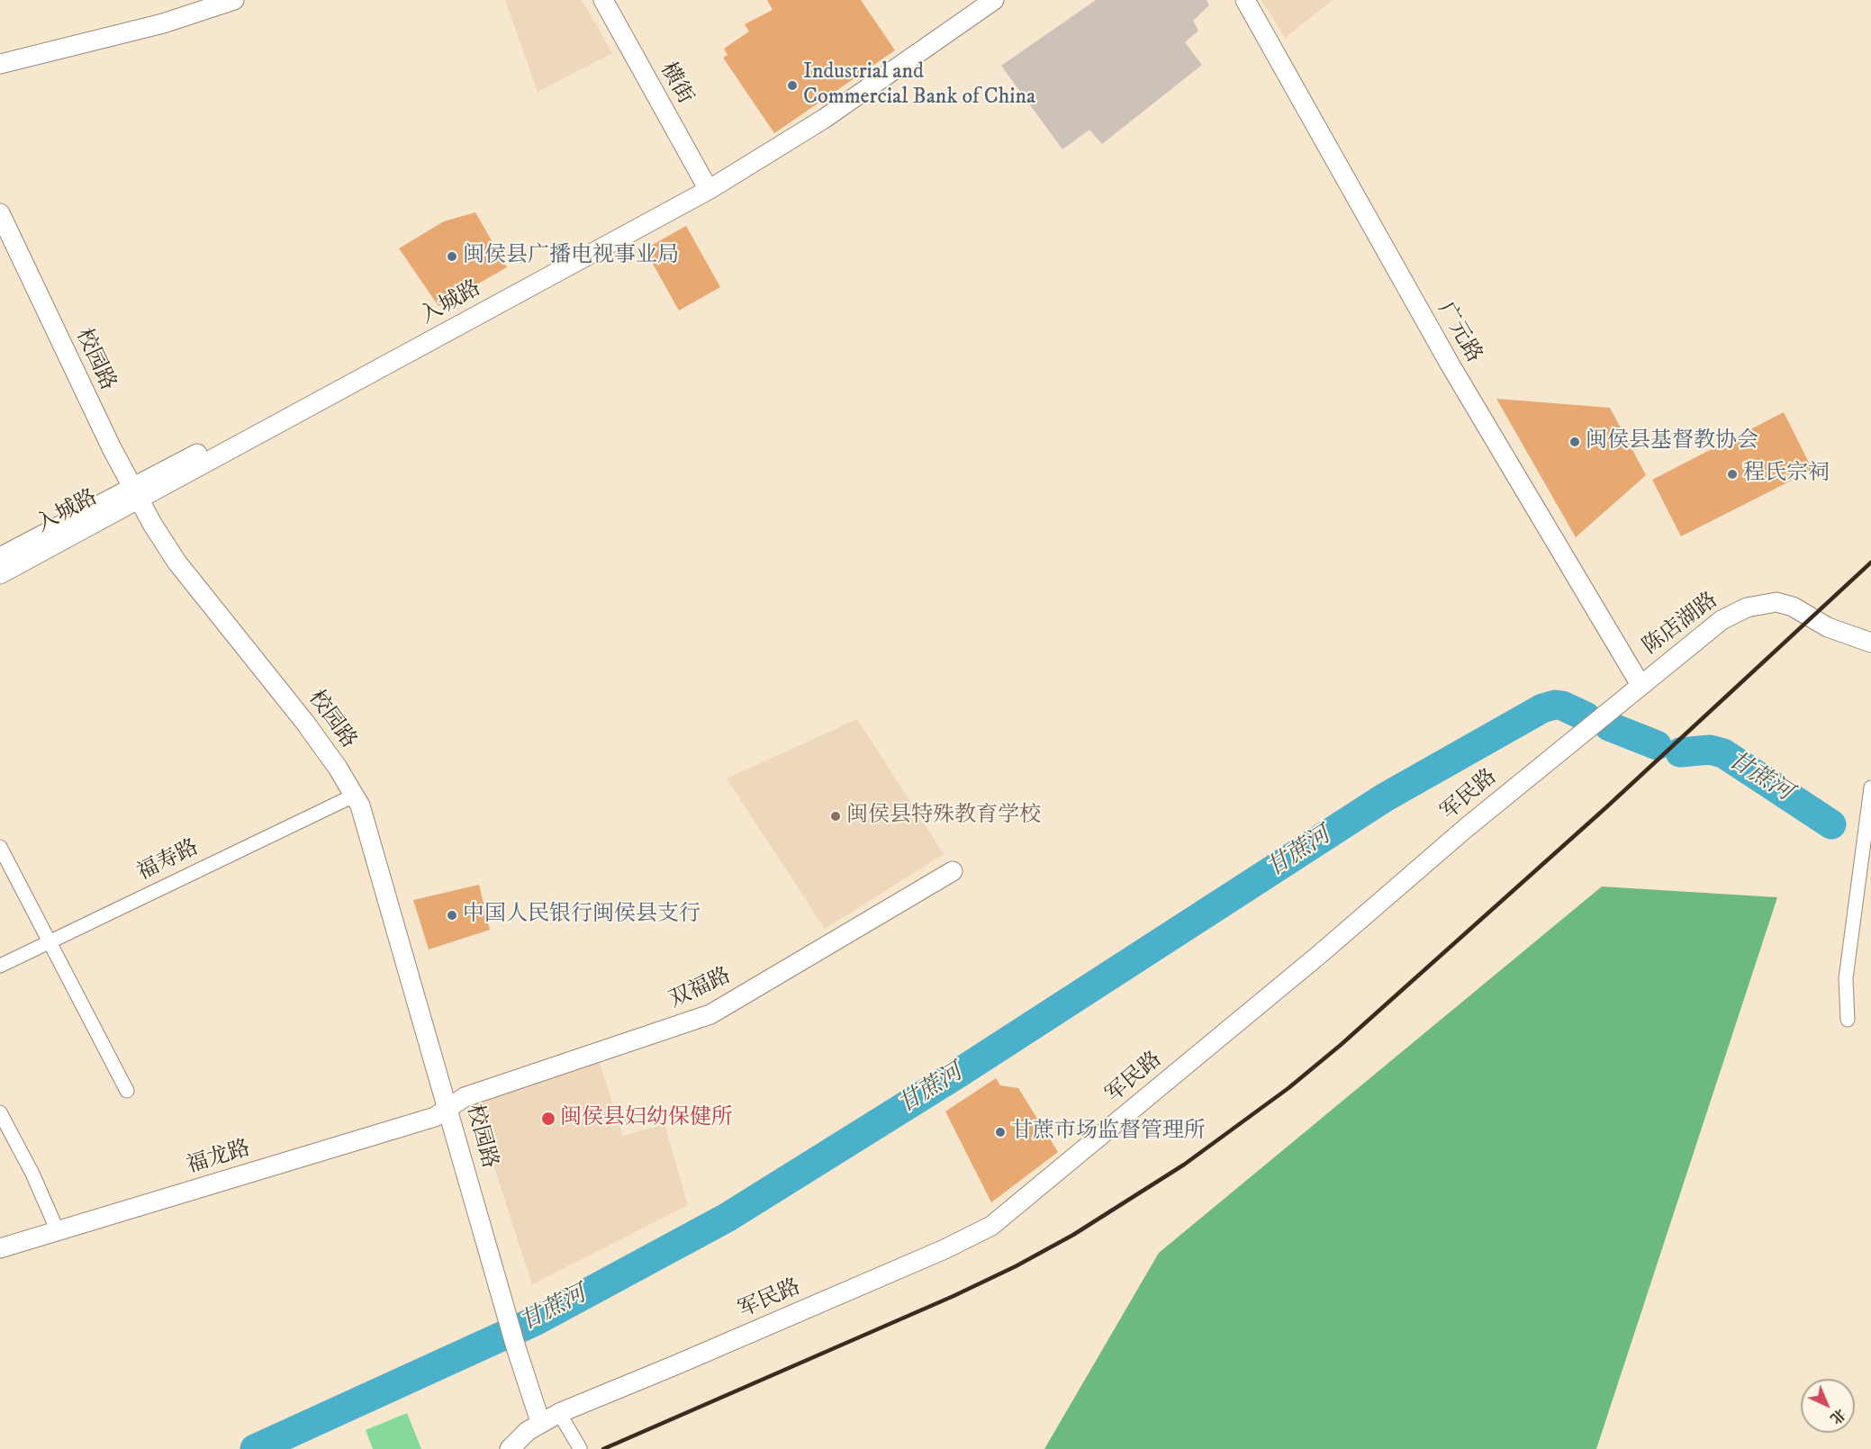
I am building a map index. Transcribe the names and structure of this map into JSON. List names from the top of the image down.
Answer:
{
  "streets": {
    "street": [
      "横街",
      "入城路",
      "广元路",
      "校园路",
      "陈店湖路",
      "军民路",
      "福寿路",
      "双福路",
      "福龙路"
    ]
  },
  "crossings": [
    ["横街", "入城路"],
    ["入城路", "校园路"],
    ["广元路", "陈店湖路"],
    ["广元路", "军民路"],
    ["校园路", "军民路"],
    ["校园路", "福寿路"],
    ["校园路", "双福路"],
    ["校园路", "福龙路"],
    ["陈店湖路", "军民路"],
    ["双福路", "福龙路"]
  ],
  "water": ["甘蔗河"],
  "places": [
    "Industrial and Commercial Bank of China",
    "闽侯县广播电视事业局",
    "闽侯县基督教协会",
    "程氏宗祠",
    "闽侯县特殊教育学校",
    "中国人民银行闽侯县支行",
    "闽侯县妇幼保健所",
    "甘蔗市场监督管理所"
  ],
  "north": "bottom right"
}
